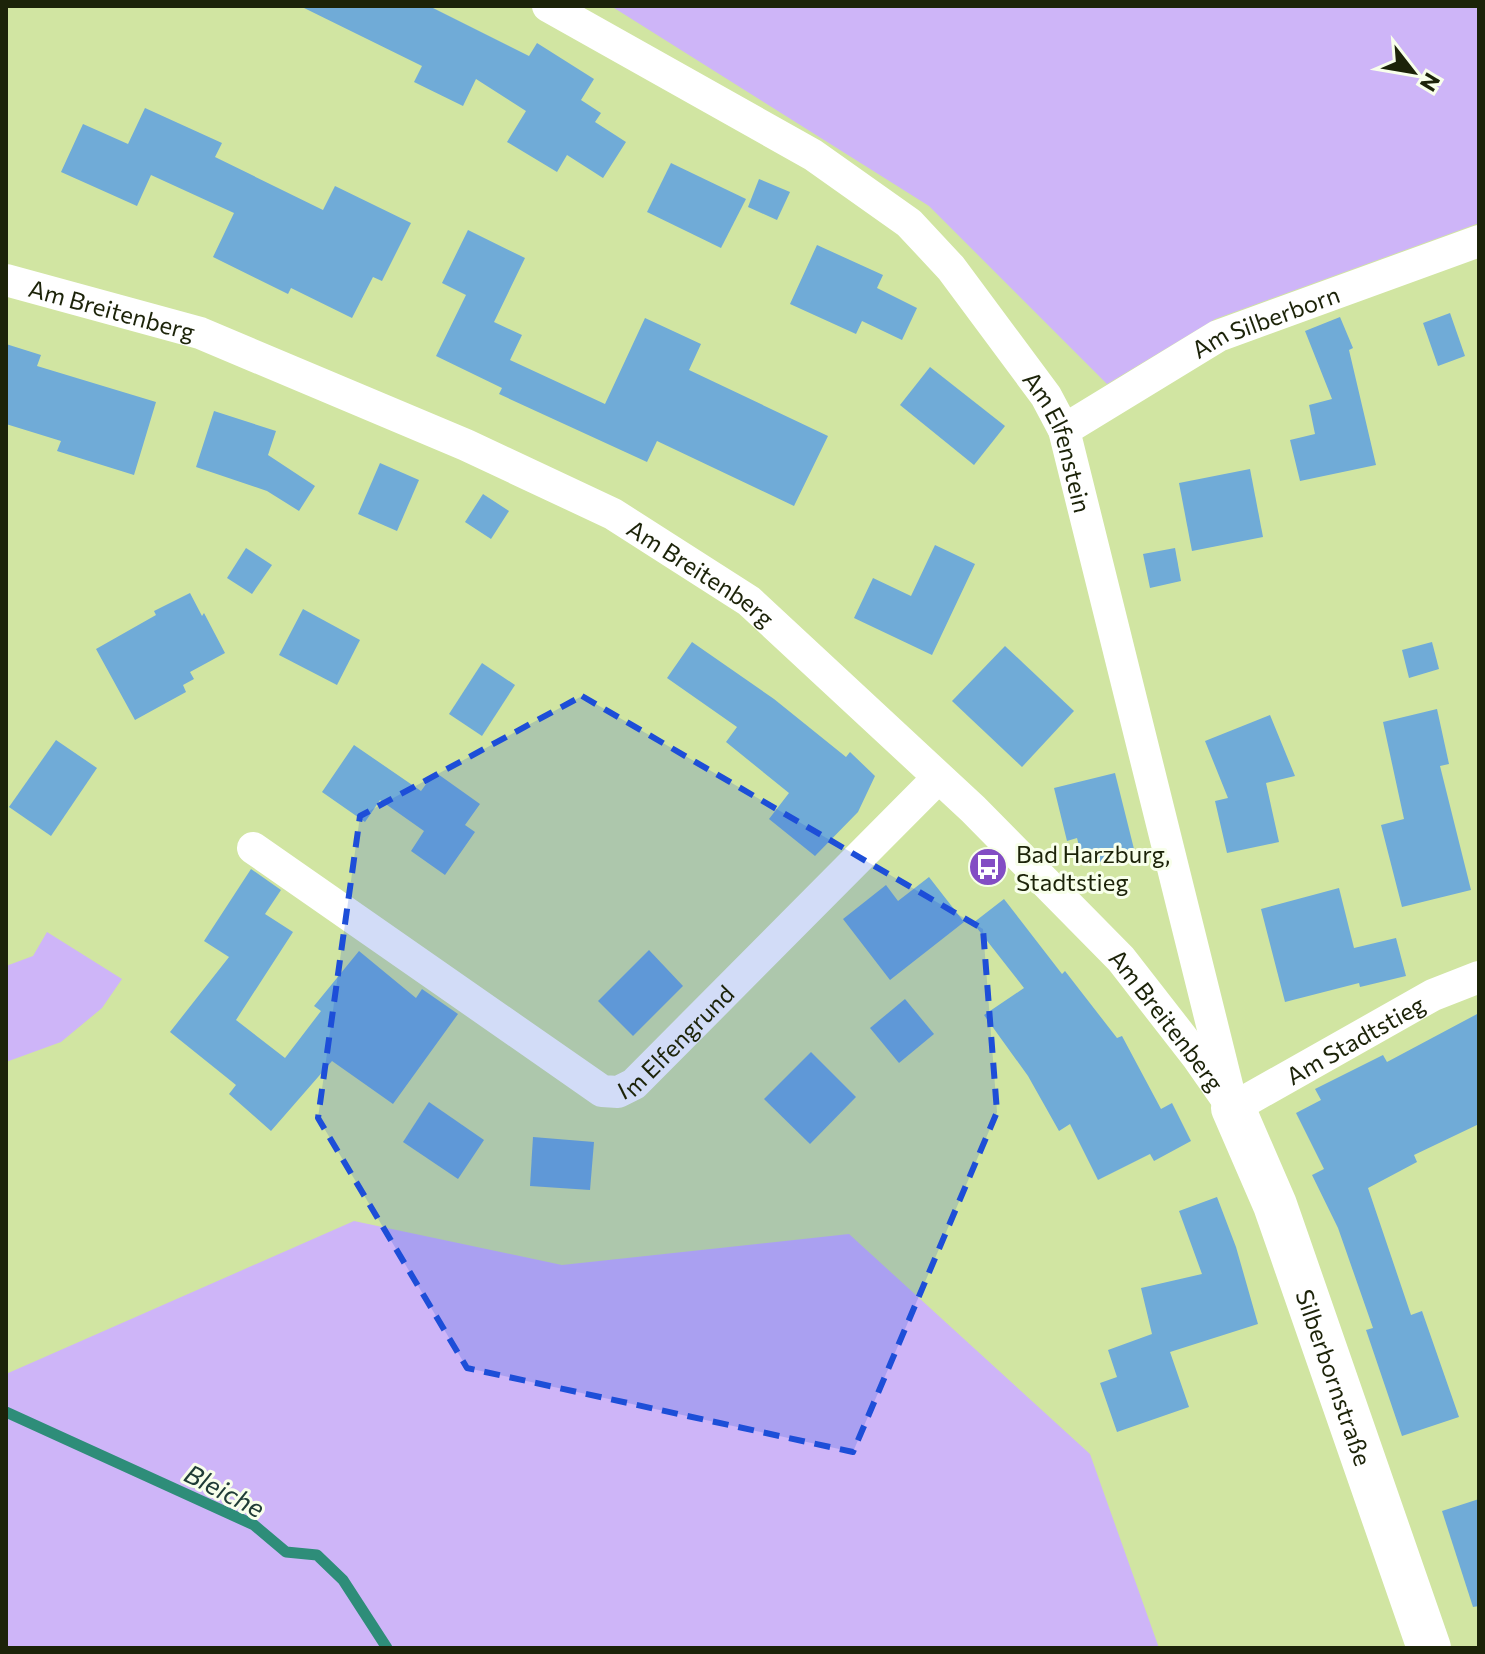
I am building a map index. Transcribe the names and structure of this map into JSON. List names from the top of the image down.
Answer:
{
  "streets": {
    "street": [
      "Am Breitenberg",
      "Am Silberborn",
      "Am Elfenstein",
      "Im Elfengrund",
      "Am Stadtstieg",
      "Silberbornstraße"
    ]
  },
  "crossings": [
    ["Am Breitenberg", "Am Elfenstein"],
    ["Am Breitenberg", "Im Elfengrund"],
    ["Am Breitenberg", "Am Stadtstieg"],
    ["Am Breitenberg", "Silberbornstraße"],
    ["Am Silberborn", "Am Elfenstein"],
    ["Am Elfenstein", "Am Stadtstieg"],
    ["Am Elfenstein", "Silberbornstraße"],
    ["Am Stadtstieg", "Silberbornstraße"]
  ],
  "water": ["Bleiche"],
  "places": {
    "bus stop": ["Bad Harzburg, Stadtstieg"]
  },
  "north": "bottom right"
}
